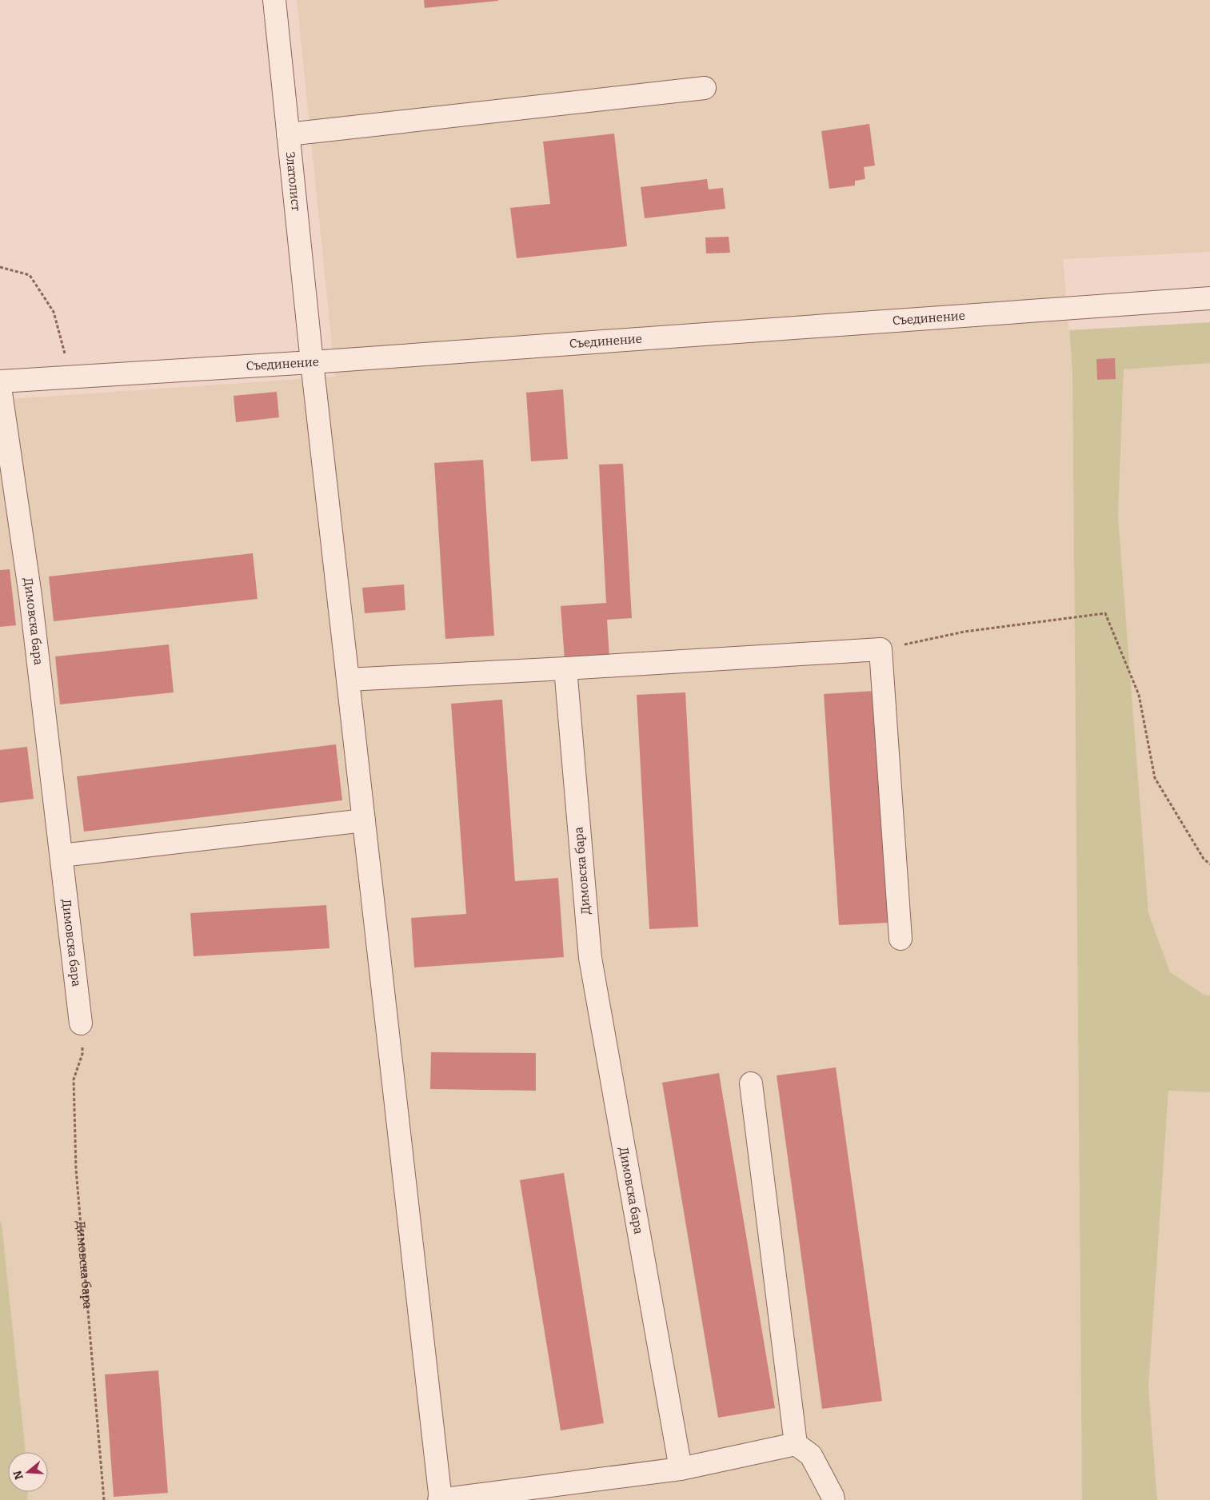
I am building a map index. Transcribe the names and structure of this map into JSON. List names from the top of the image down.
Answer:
{
  "streets": {
    "street": ["Златолист", "Съединение", "Димовска бара"]
  },
  "crossings": [
    ["Златолист", "Съединение"]
  ],
  "north": "left"
}
